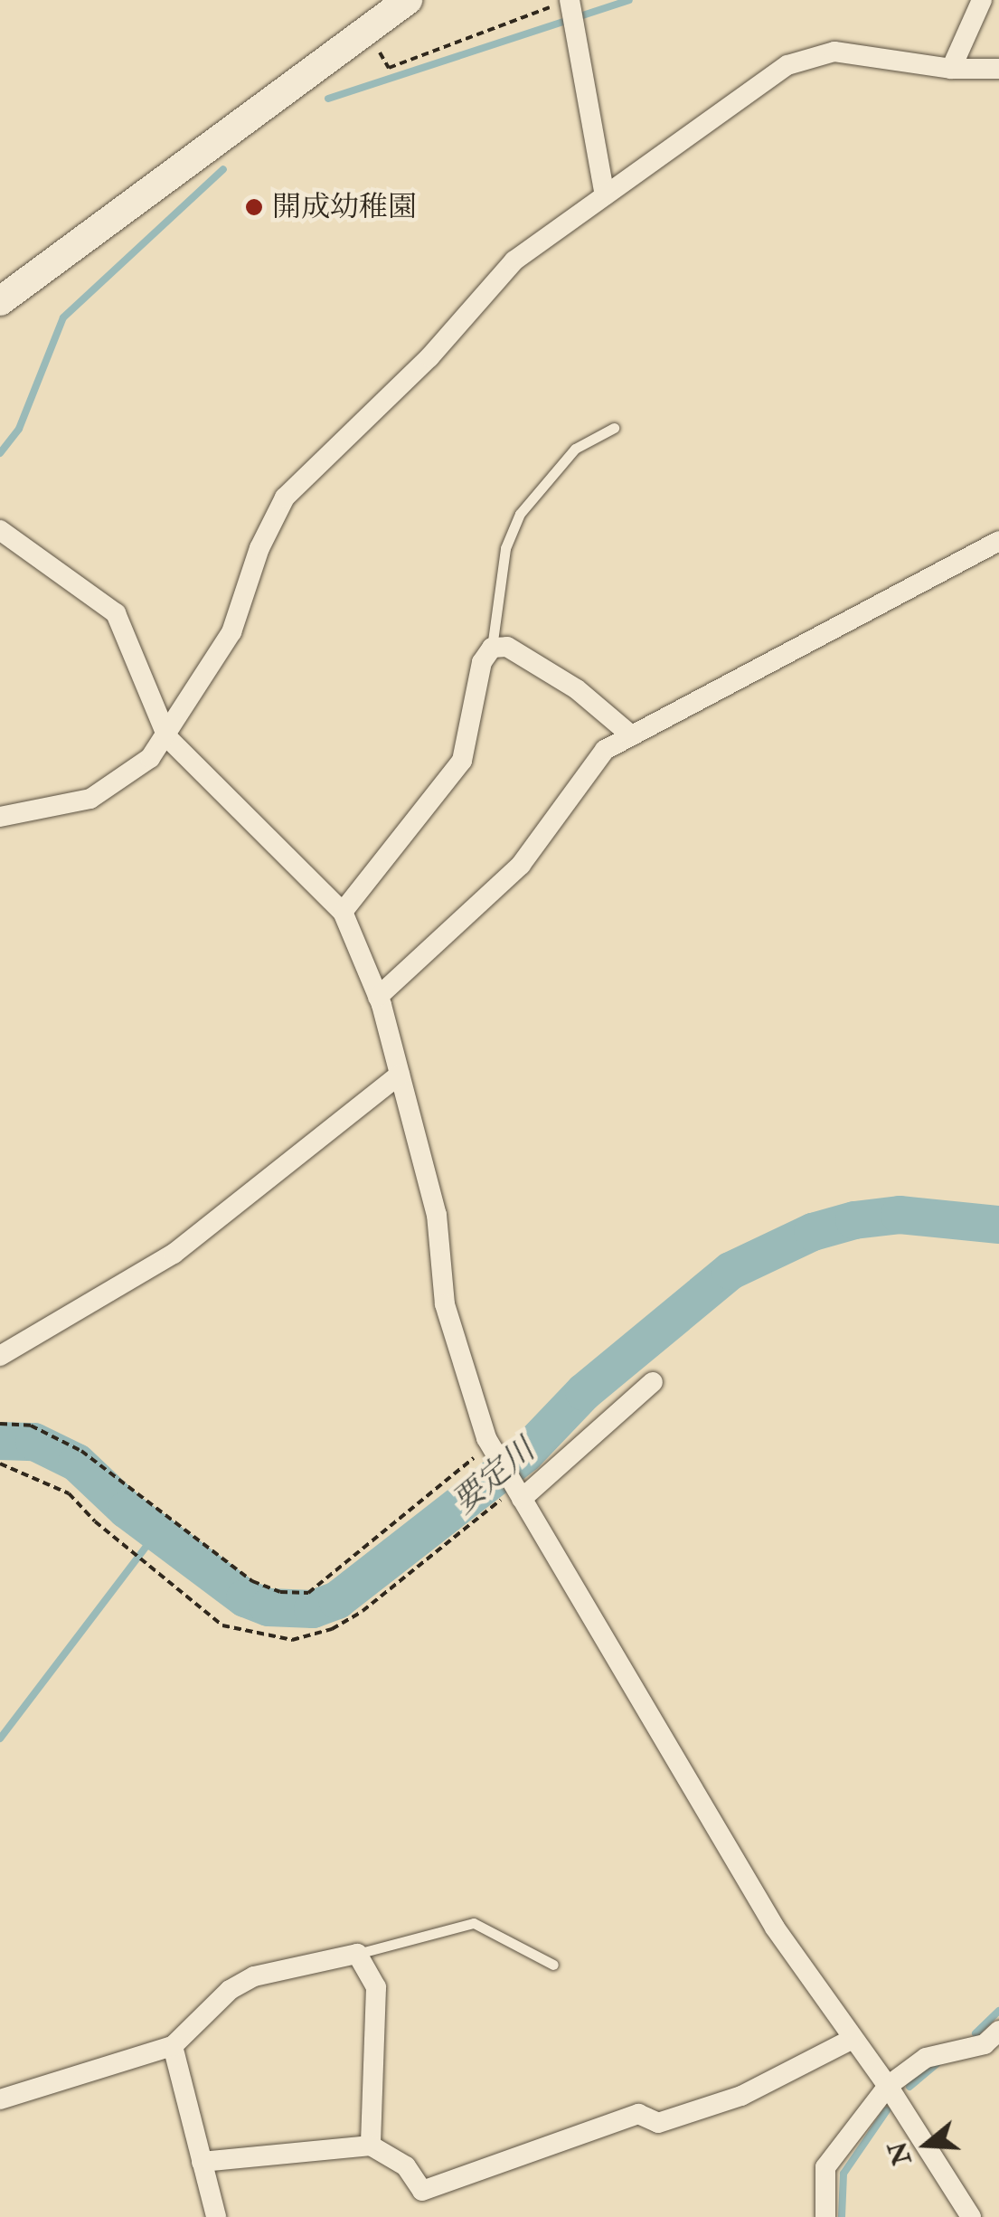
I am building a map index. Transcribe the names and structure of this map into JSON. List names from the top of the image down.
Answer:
{
  "water": ["要定川"],
  "places": ["開成幼稚園"],
  "north": "left"
}
